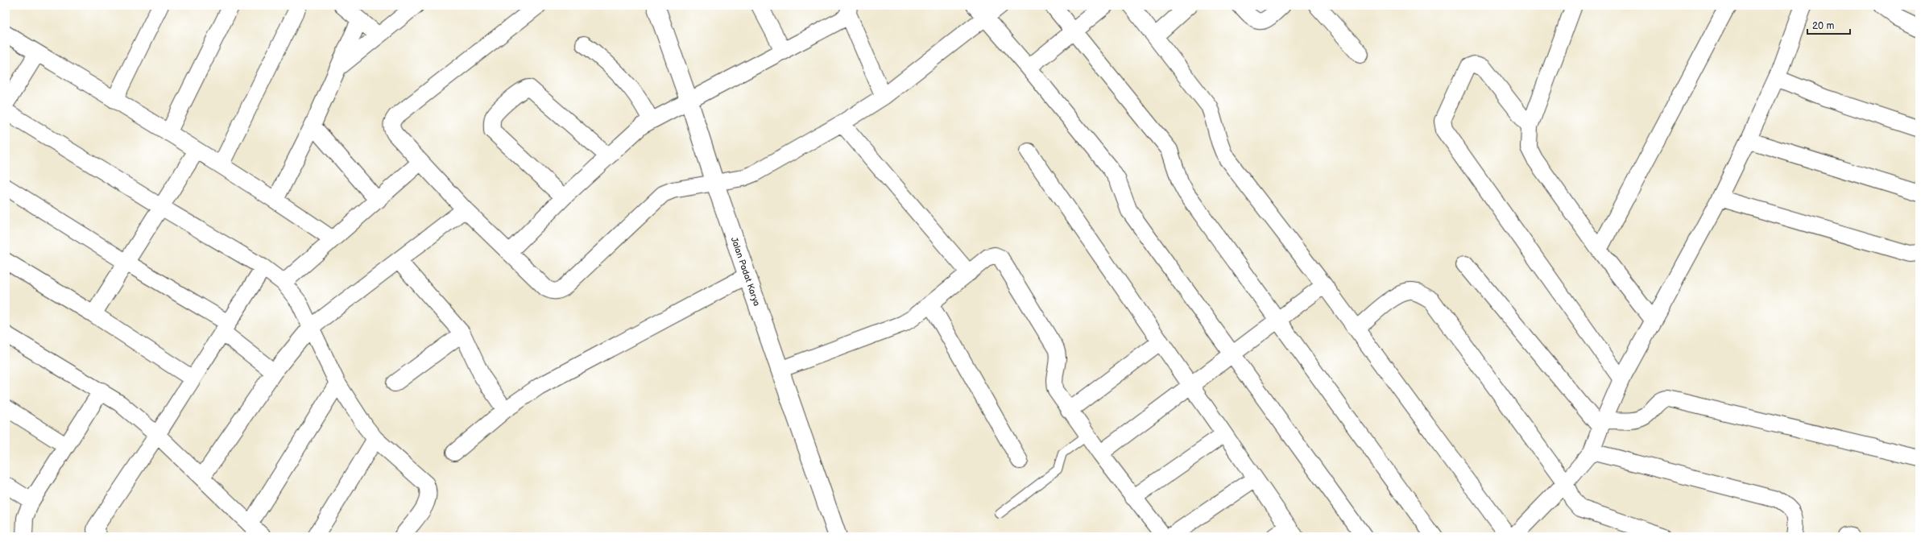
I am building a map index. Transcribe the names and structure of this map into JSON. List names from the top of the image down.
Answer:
{
  "streets": {
    "street": ["Jalan Padat Karya"]
  },
  "scale_bar": "20 m"
}
